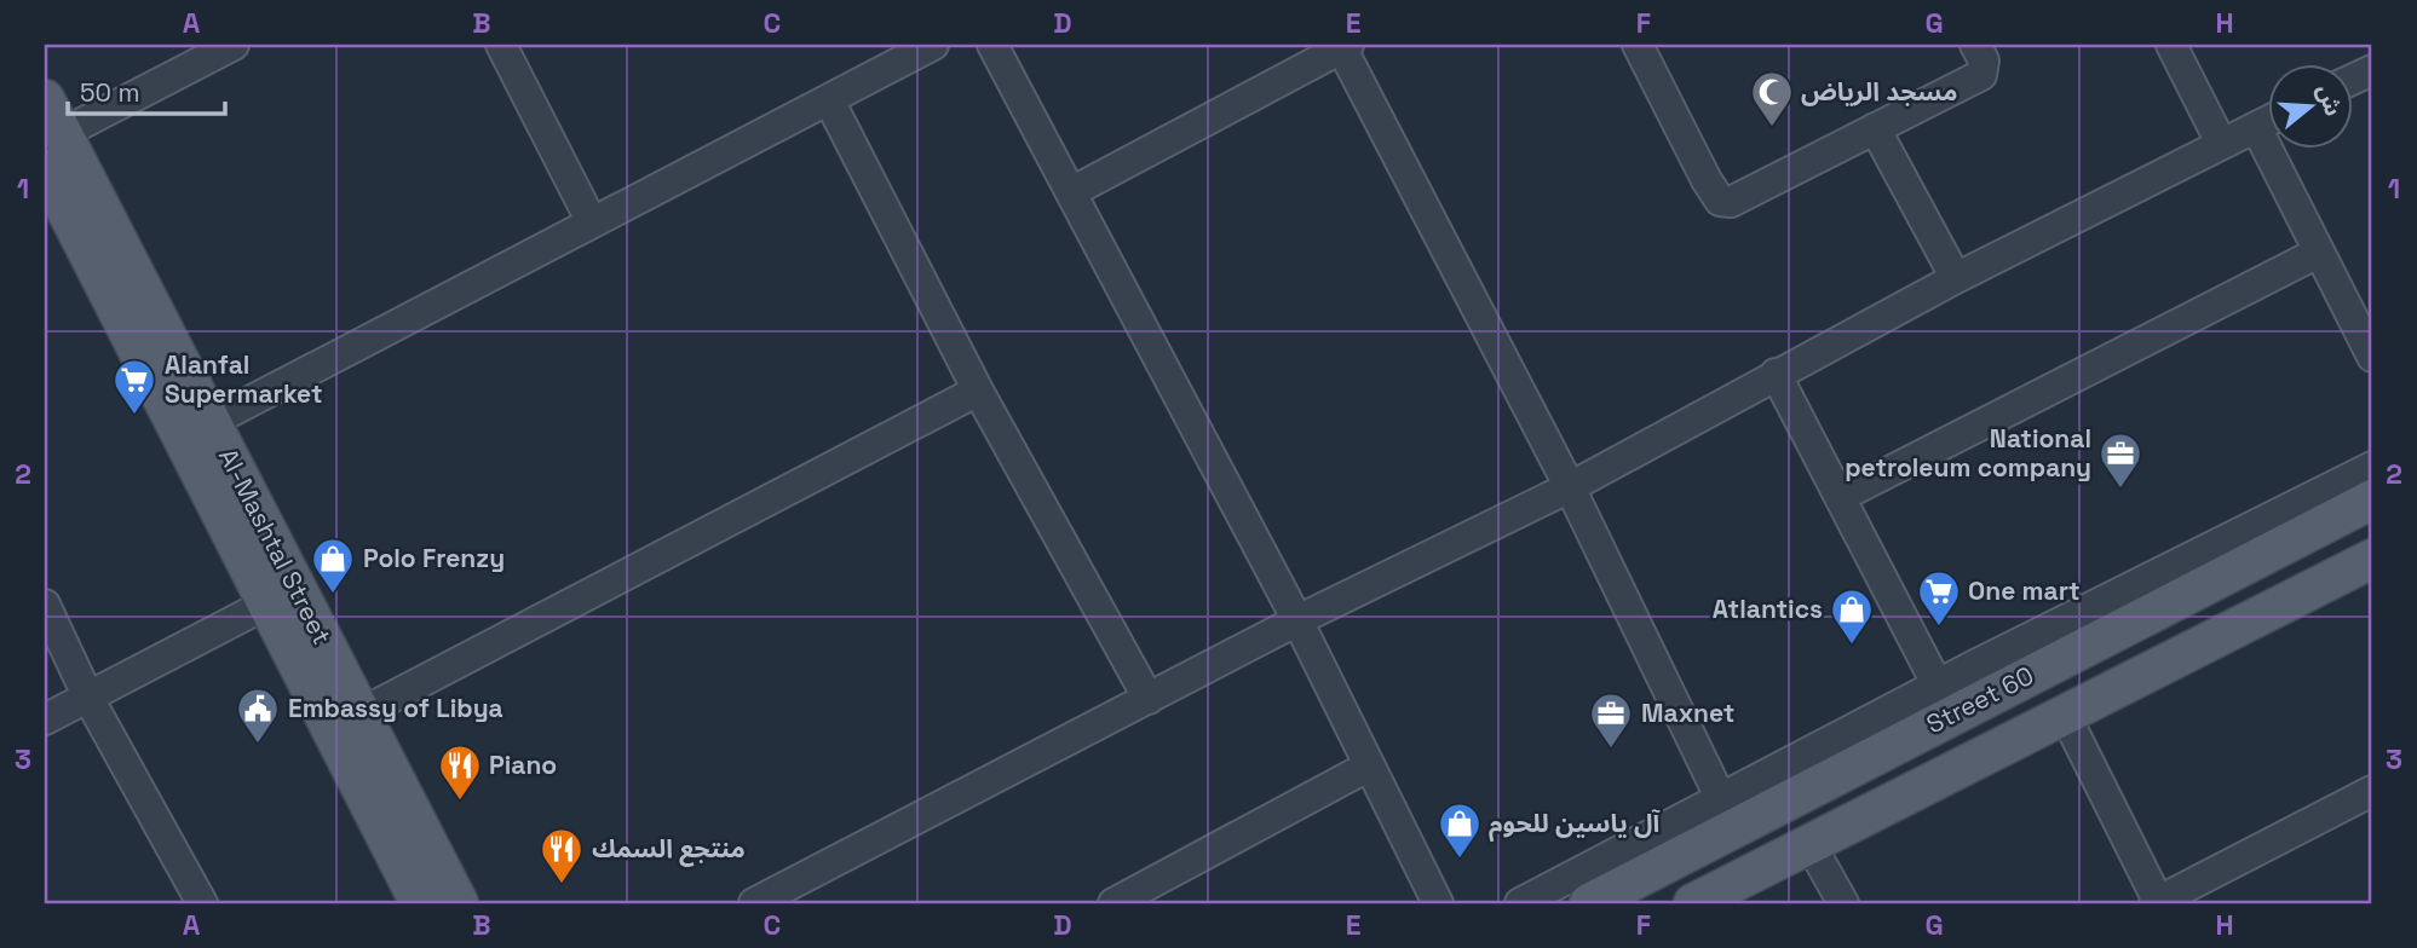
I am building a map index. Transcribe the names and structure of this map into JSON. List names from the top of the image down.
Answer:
{
  "streets": {
    "main road": ["Al-Mashtal Street", "Street 60"]
  },
  "places": {
    "mosque": ["مسجد الرياض"],
    "supermarket": ["Alanfal Supermarket", "One mart"],
    "office": ["National petroleum company", "Maxnet"],
    "shop": ["Polo Frenzy", "Atlantics", "آل ياسين للحوم"],
    "public building": ["Embassy of Libya"],
    "restaurant": ["Piano", "منتجع السمك"]
  },
  "scale_bar": "50 m",
  "north": "right",
  "grid": {
    "columns": [
      "A",
      "B",
      "C",
      "D",
      "E",
      "F",
      "G",
      "H"
    ],
    "rows": ["1", "2", "3"]
  }
}
